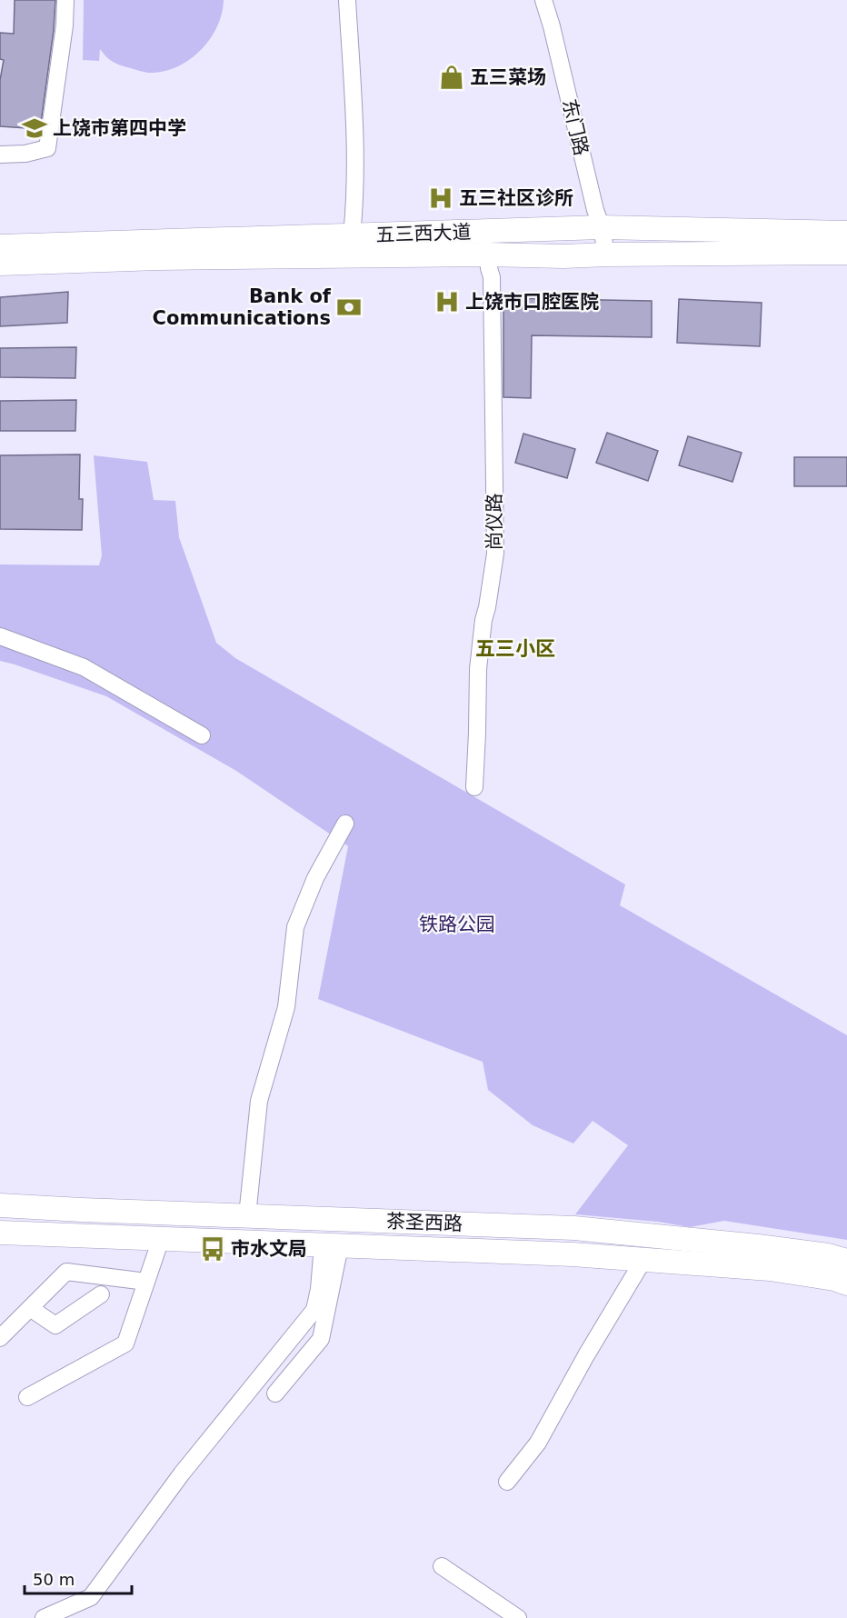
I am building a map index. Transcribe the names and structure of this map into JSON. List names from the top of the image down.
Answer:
{
  "streets": {
    "main road": ["五三西大道", "茶圣西路"],
    "street": ["东门路", "尚仪路"]
  },
  "crossings": [
    ["东门路", "五三西大道"],
    ["五三西大道", "尚仪路"]
  ],
  "districts": ["五三小区"],
  "parks": ["铁路公园"],
  "places": {
    "shop": ["五三菜场"],
    "school or university": ["上饶市第四中学"],
    "hospital": ["五三社区诊所", "上饶市口腔医院"],
    "bank": ["Bank of Communications"],
    "bus stop": ["市水文局"]
  },
  "scale_bar": "50 m"
}
